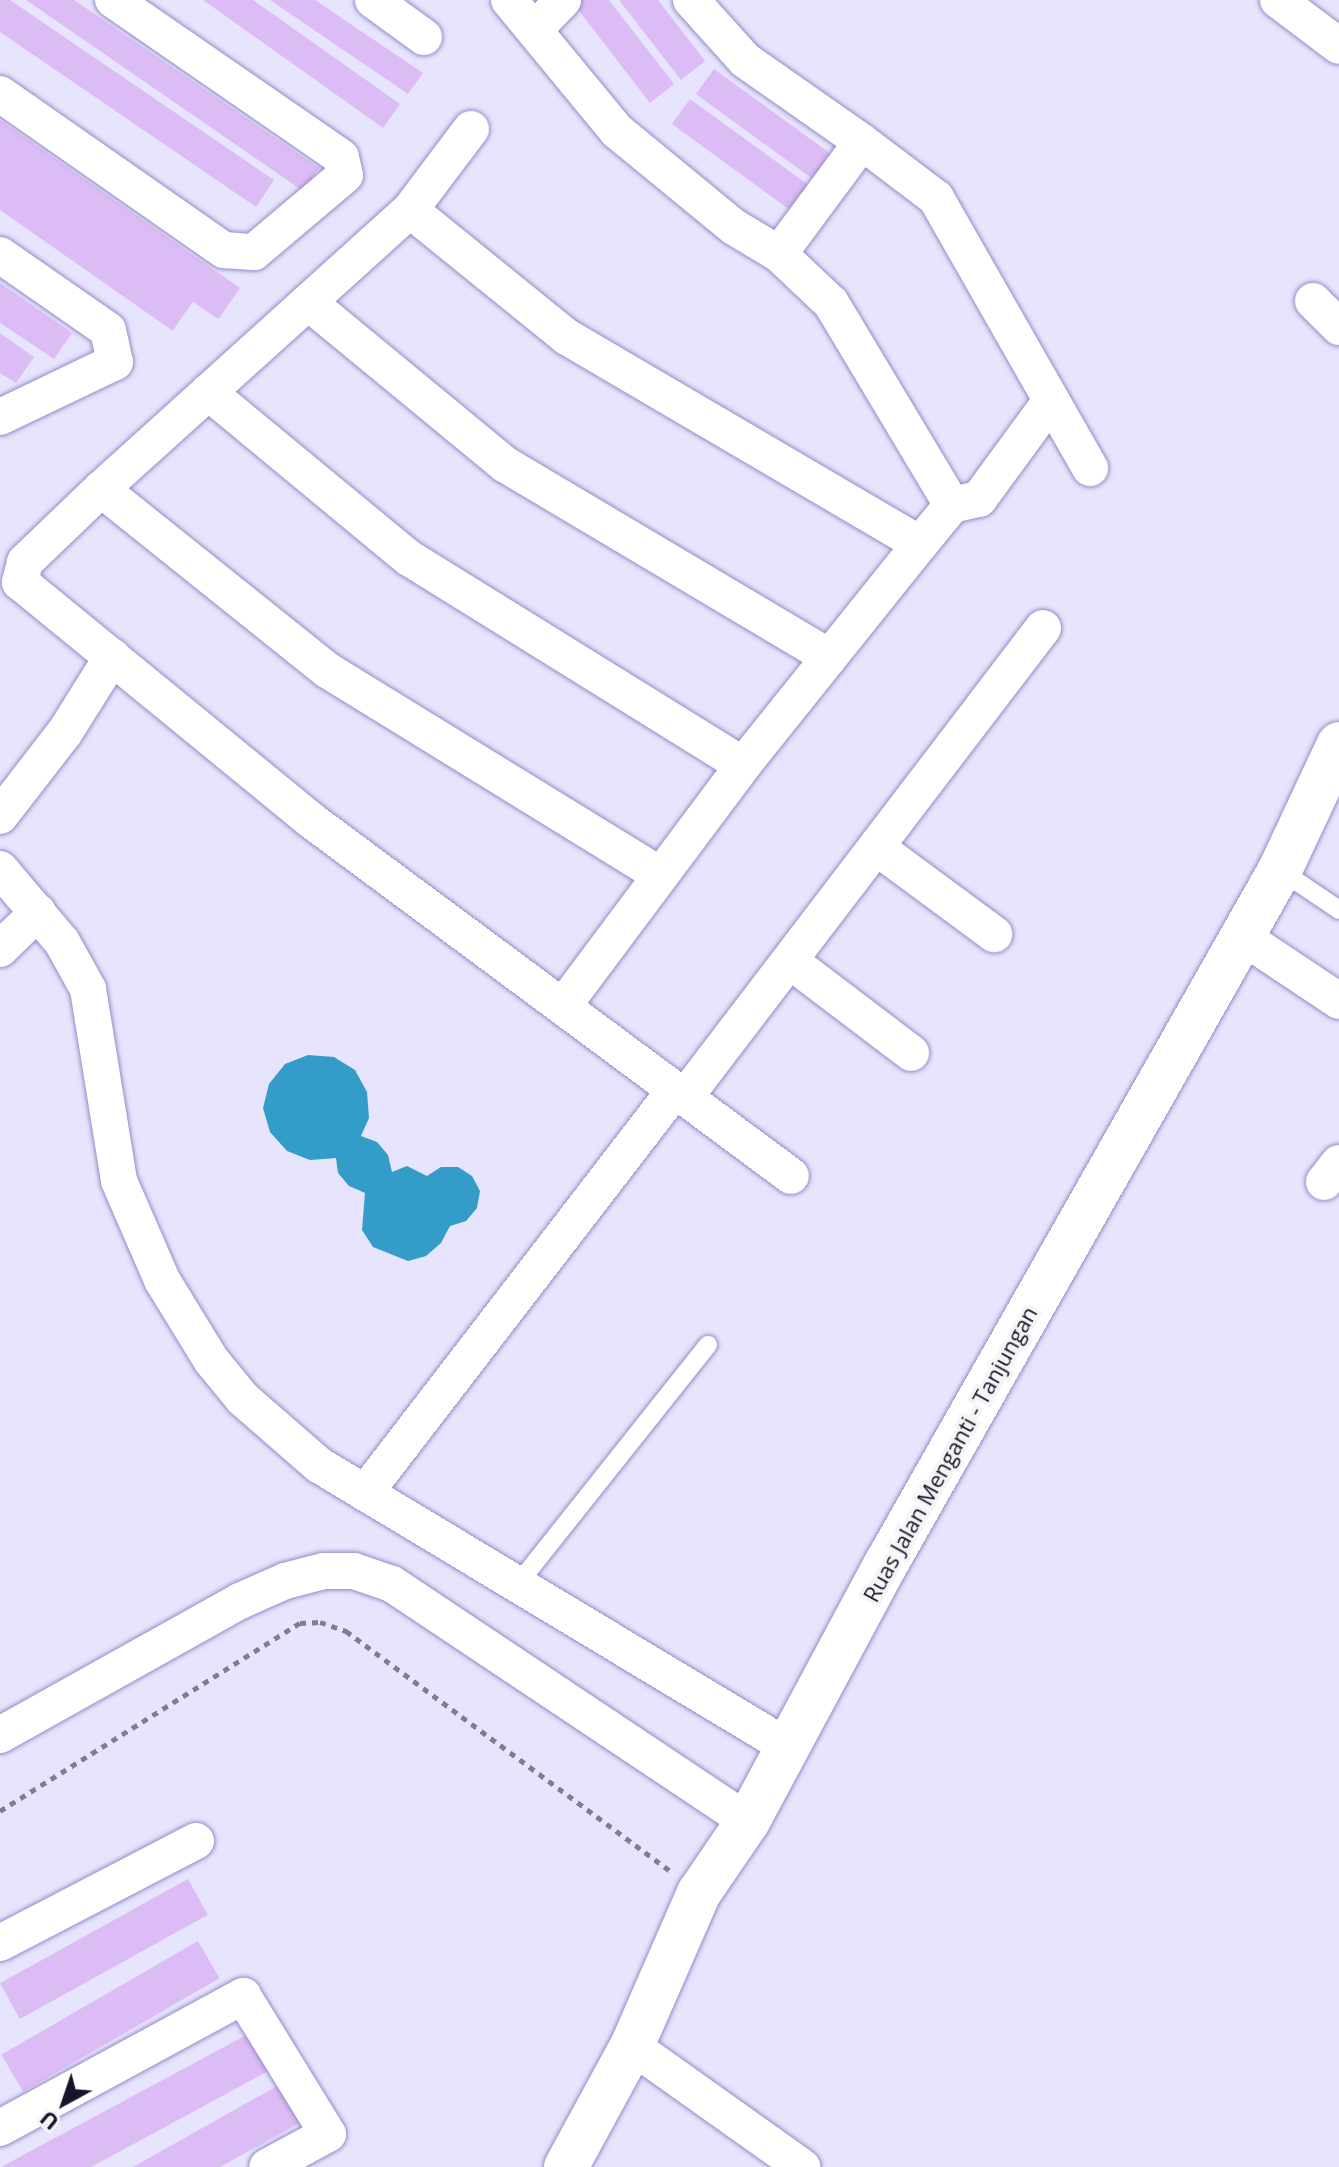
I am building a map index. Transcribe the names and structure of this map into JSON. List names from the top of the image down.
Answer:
{
  "streets": {
    "main road": ["Ruas Jalan Menganti - Tanjungan"]
  },
  "north": "bottom left"
}
